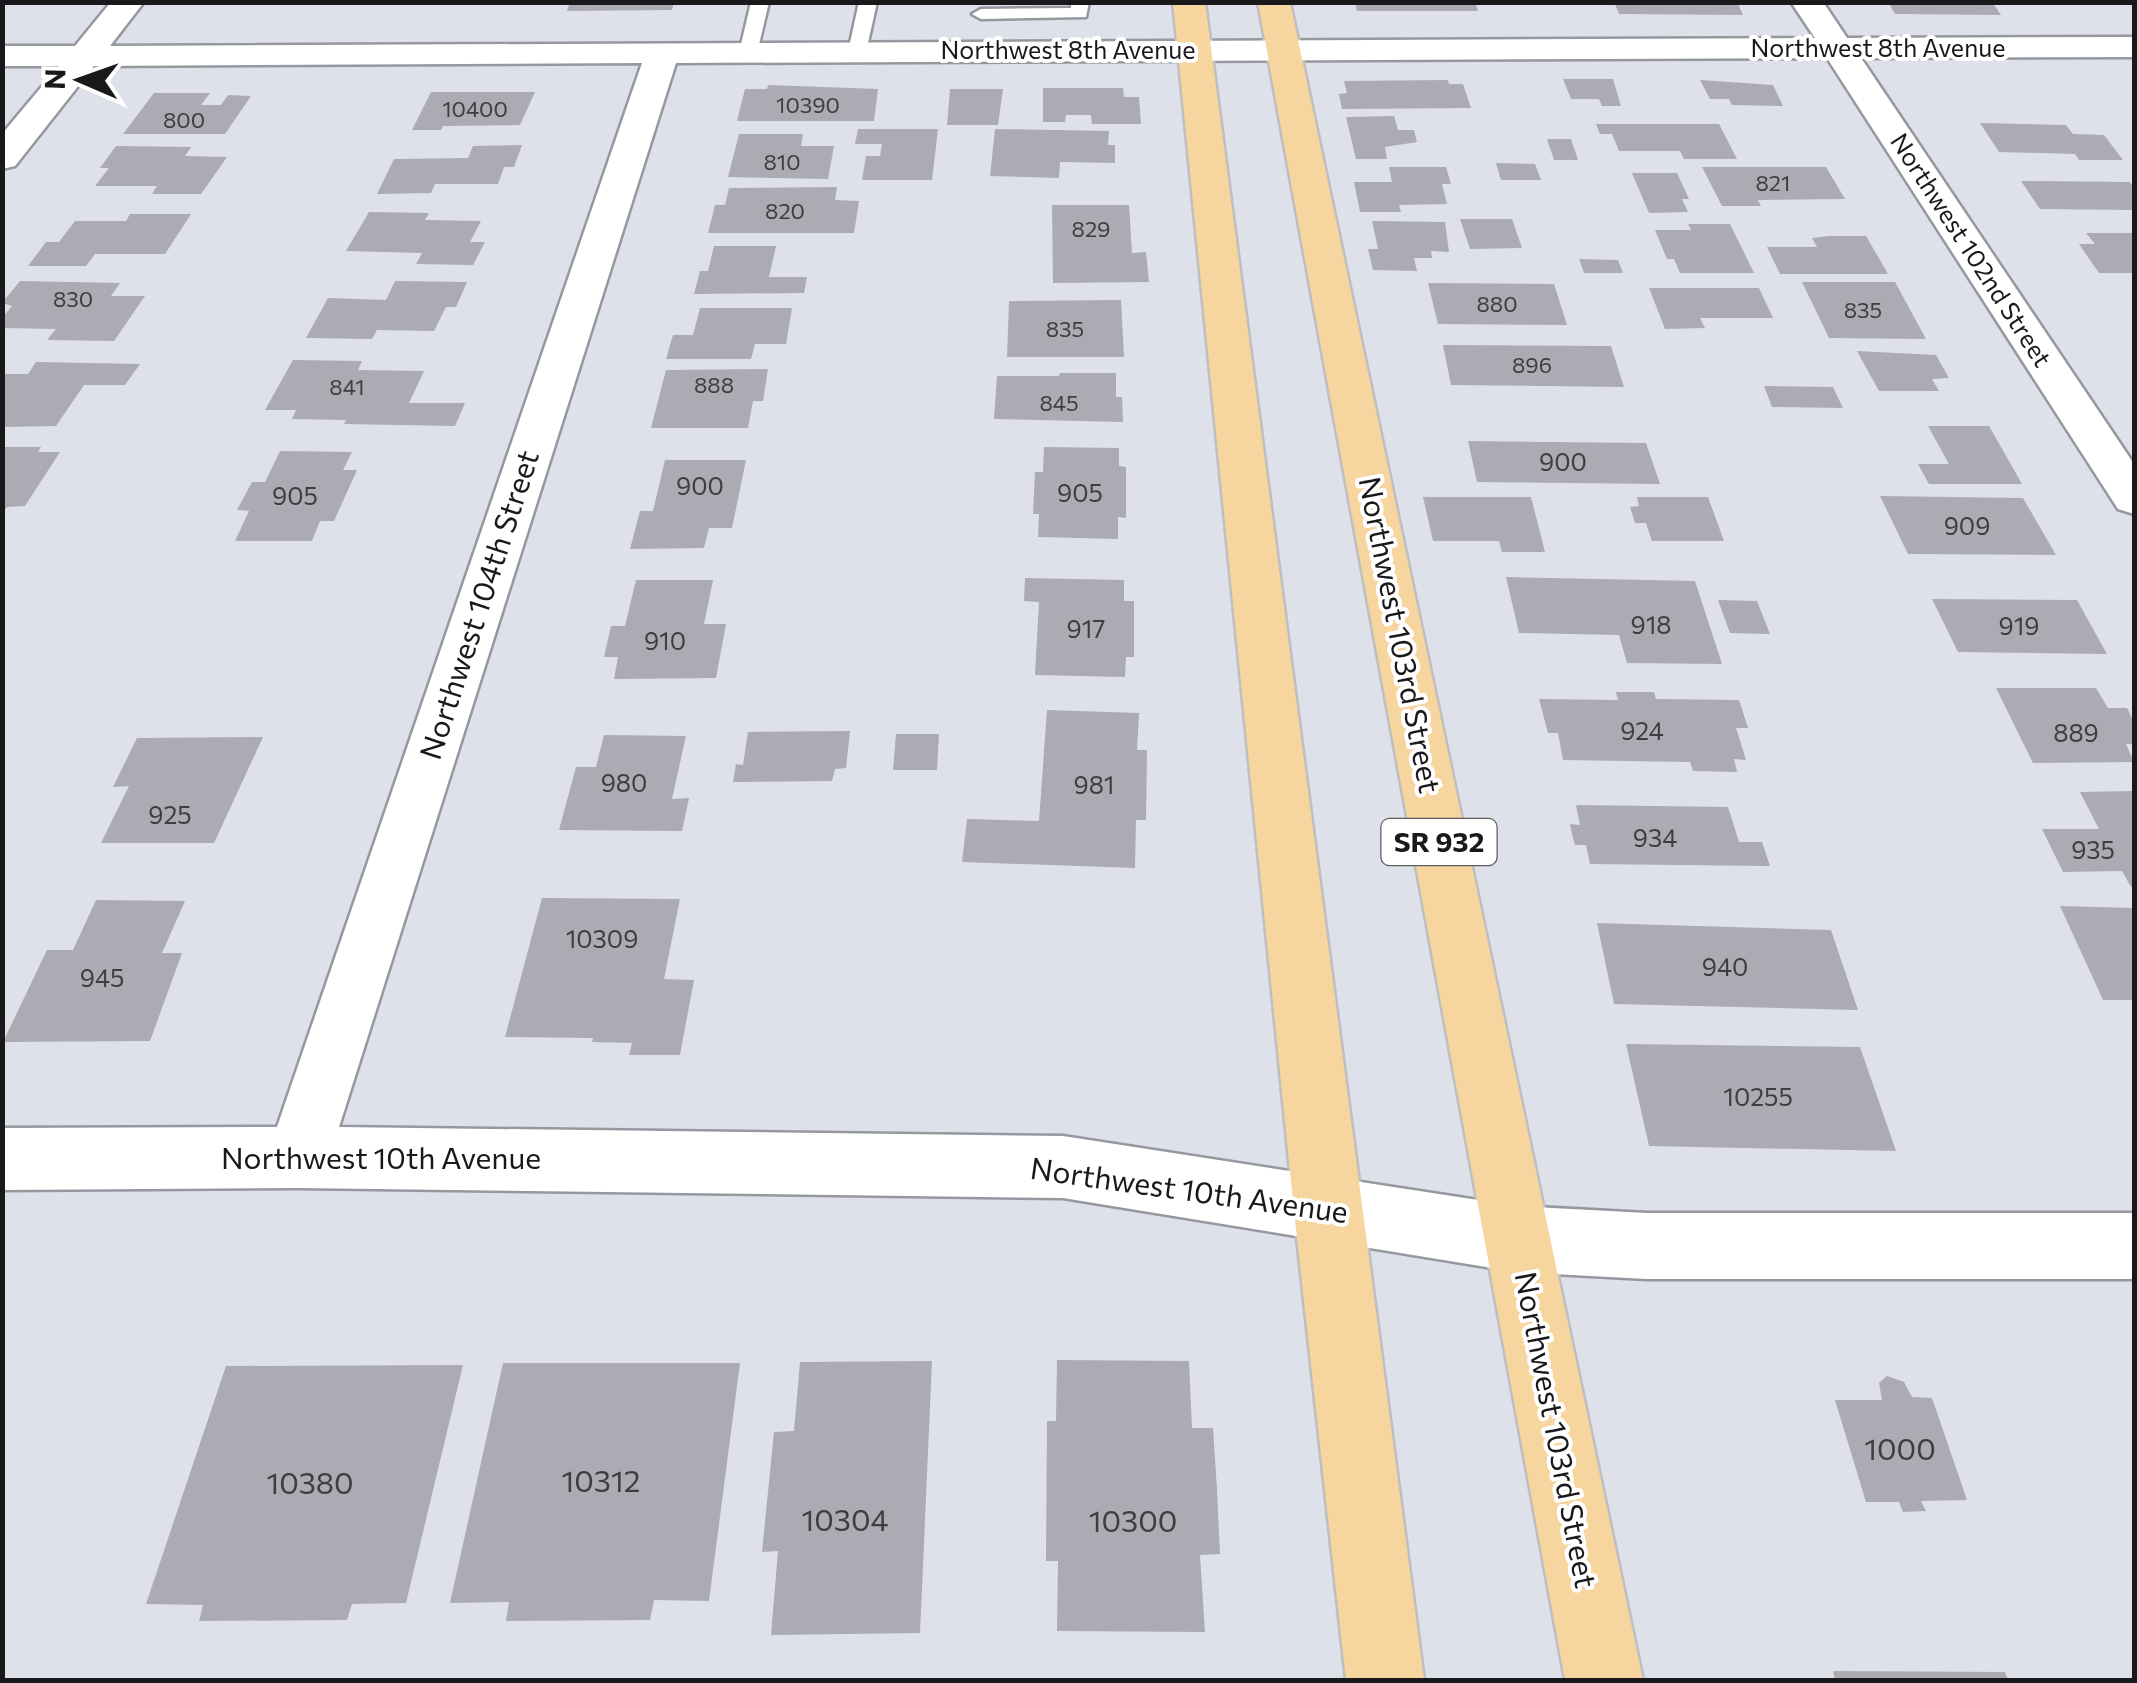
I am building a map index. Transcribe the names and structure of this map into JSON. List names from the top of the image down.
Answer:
{
  "streets": {
    "main road": ["Northwest 103rd Street", "SR 932"],
    "street": [
      "Northwest 8th Avenue",
      "Northwest 102nd Street",
      "Northwest 104th Street",
      "Northwest 10th Avenue"
    ]
  },
  "crossings": [
    ["Northwest 8th Avenue", "Northwest 102nd Street"],
    ["Northwest 8th Avenue", "Northwest 104th Street"],
    ["Northwest 8th Avenue", "Northwest 103rd Street"],
    ["Northwest 104th Street", "Northwest 10th Avenue"],
    ["Northwest 103rd Street", "Northwest 10th Avenue"]
  ],
  "house_numbers": [
    "10390",
    "10400",
    "800",
    "810",
    "821",
    "820",
    "829",
    "830",
    "880",
    "835",
    "835",
    "896",
    "888",
    "841",
    "845",
    "900",
    "900",
    "905",
    "905",
    "909",
    "918",
    "919",
    "917",
    "910",
    "924",
    "889",
    "980",
    "981",
    "925",
    "934",
    "935",
    "10309",
    "940",
    "945",
    "10255",
    "1000",
    "10312",
    "10380",
    "10304",
    "10300"
  ],
  "north": "left"
}
